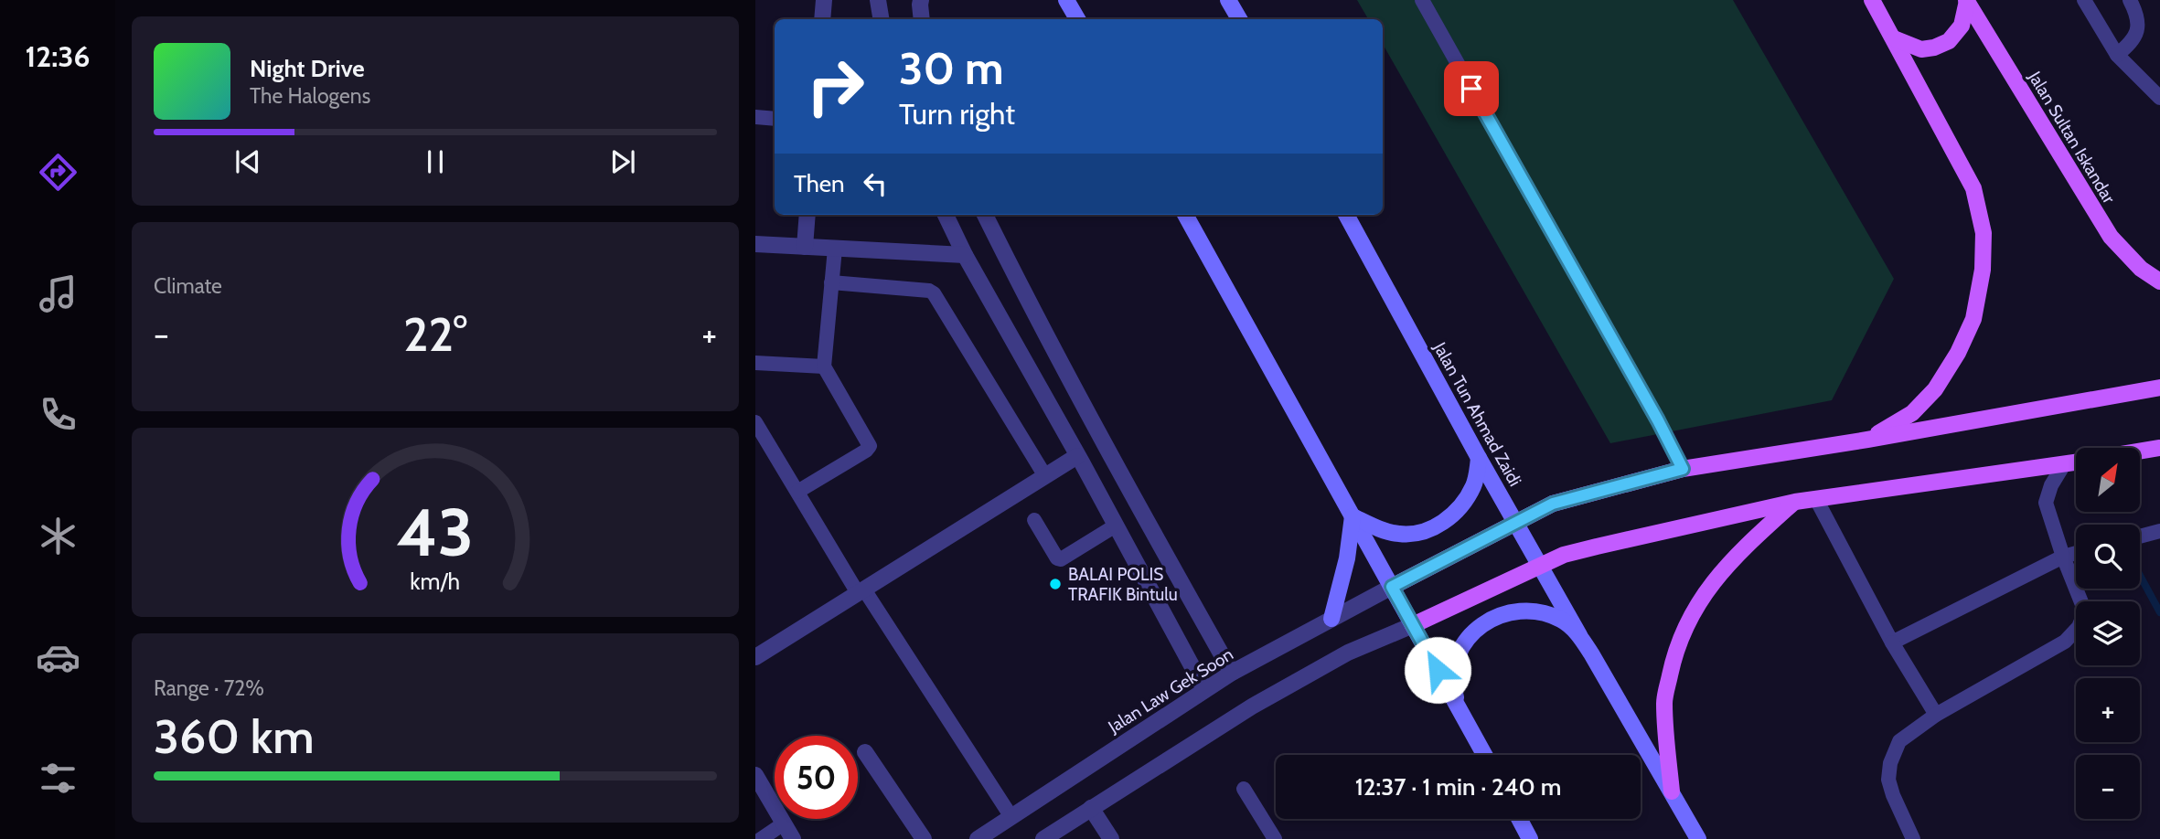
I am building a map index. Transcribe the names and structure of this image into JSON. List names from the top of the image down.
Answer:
{
  "streets": {
    "main road": ["Jalan Sultan Iskandar", "Jalan Tun Ahmad Zaidi"],
    "street": ["Jalan Law Gek Soon"]
  },
  "places": ["BALAI POLIS TRAFIK Bintulu"],
  "north": "top right",
  "page": {
    "tabs": "12:36",
    "turn": ["30 m", "Turn right"],
    "song": ["Night Drive", "The Halogens"],
    "then": "Then",
    "tile": [
      "Climate",
      ["Range · 72%", "360 km"]
    ],
    "heat": ["−", "22°", "+"],
    "map_buttons": ["+", "−"],
    "limit": "50",
    "trip": "12:37 · 1 min · 240 m",
    "gauge": ["43", "km/h"]
  }
}
